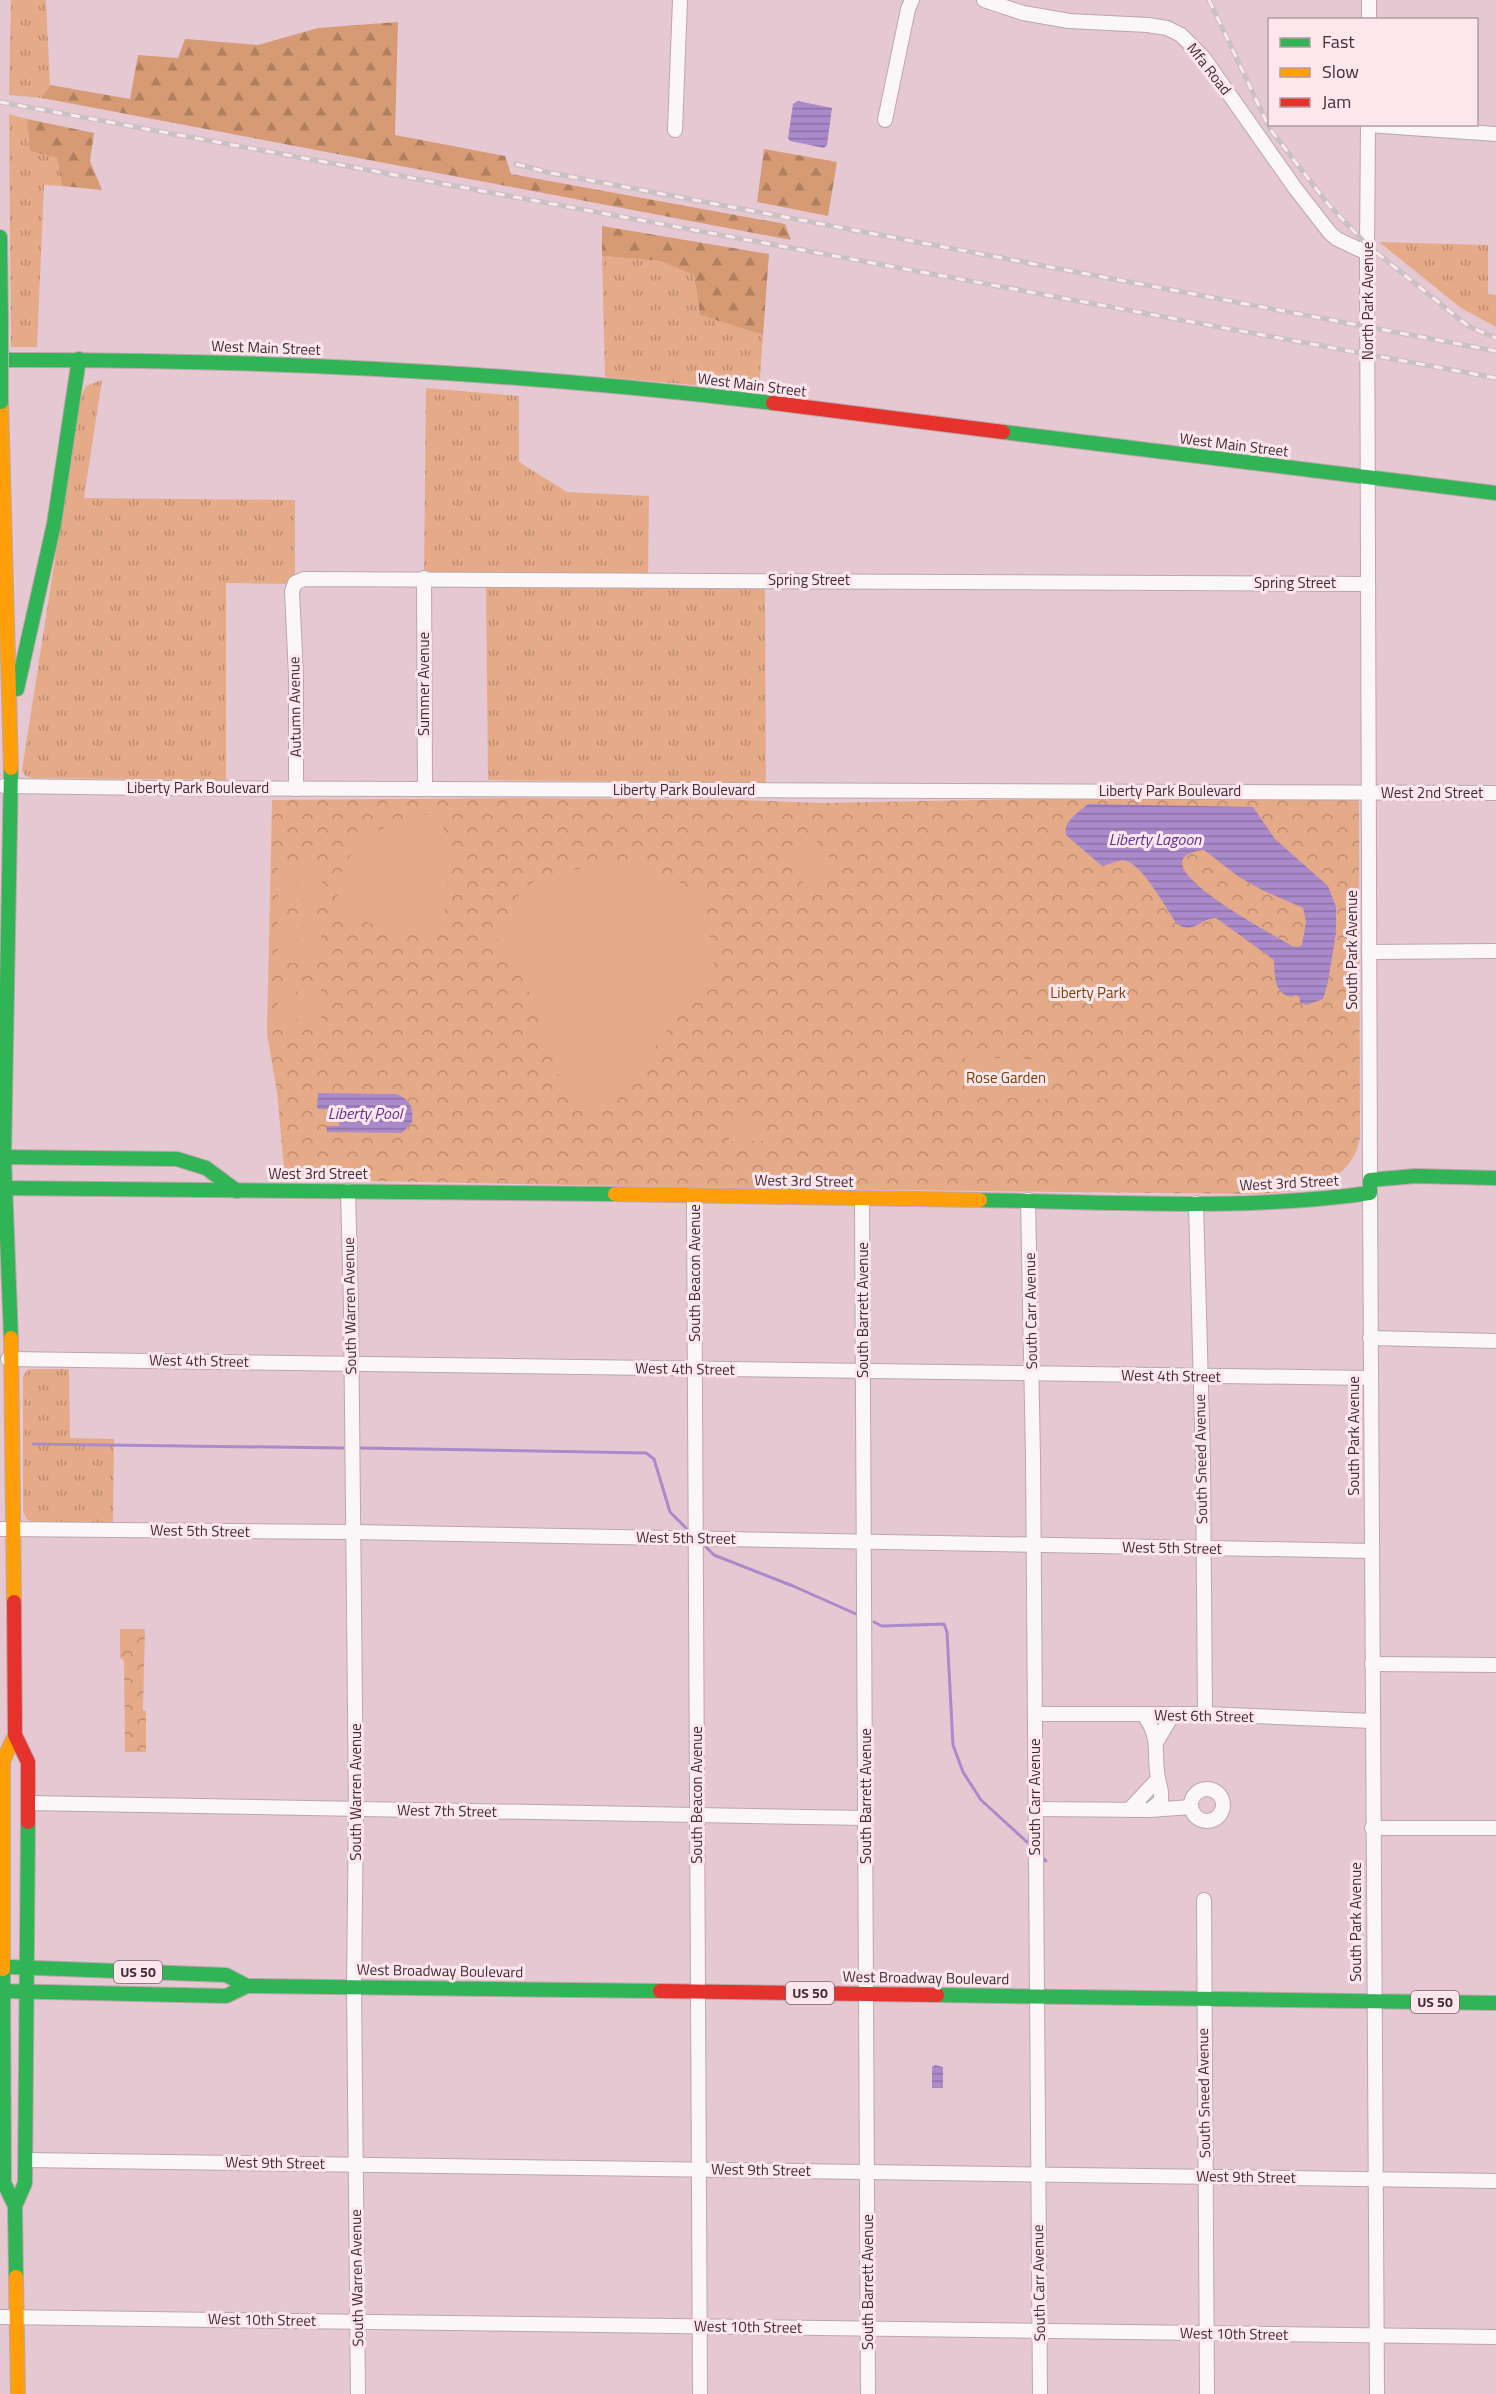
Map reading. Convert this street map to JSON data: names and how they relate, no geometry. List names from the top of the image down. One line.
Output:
{"streets":{"main road":["West Main Street","West 3rd Street","West Broadway Boulevard","US 50"],"street":["Mfa Road","North Park Avenue","Spring Street","Summer Avenue","Autumn Avenue","Liberty Park Boulevard","West 2nd Street","South Park Avenue","South Beacon Avenue","South Warren Avenue","South Barrett Avenue","South Carr Avenue","West 4th Street","South Sneed Avenue","West 5th Street","West 6th Street","West 7th Street","West 9th Street","West 10th Street"]},"crossings":[["Mfa Road","North Park Avenue"],["North Park Avenue","West Main Street"],["North Park Avenue","South Park Avenue"],["West Main Street","South Park Avenue"],["Spring Street","Summer Avenue"],["Spring Street","Autumn Avenue"],["Spring Street","South Park Avenue"],["Summer Avenue","Liberty Park Boulevard"],["Autumn Avenue","Liberty Park Boulevard"],["Liberty Park Boulevard","West 2nd Street"],["Liberty Park Boulevard","South Park Avenue"],["West 2nd Street","South Park Avenue"],["South Park Avenue","West 3rd Street"],["South Park Avenue","West 4th Street"],["South Park Avenue","West 5th Street"],["South Park Avenue","West 6th Street"],["South Park Avenue","West Broadway Boulevard"],["South Park Avenue","West 9th Street"],["South Park Avenue","West 10th Street"],["West 3rd Street","South Beacon Avenue"],["West 3rd Street","South Warren Avenue"],["West 3rd Street","South Barrett Avenue"],["West 3rd Street","South Carr Avenue"],["West 3rd Street","South Sneed Avenue"],["South Beacon Avenue","West 4th Street"],["South Beacon Avenue","West 5th Street"],["South Beacon Avenue","West 7th Street"],["South Beacon Avenue","West Broadway Boulevard"],["South Beacon Avenue","West 9th Street"],["South Beacon Avenue","West 10th Street"],["South Warren Avenue","West 4th Street"],["South Warren Avenue","West 5th Street"],["South Warren Avenue","West 7th Street"],["South Warren Avenue","West Broadway Boulevard"],["South Warren Avenue","West 9th Street"],["South Warren Avenue","West 10th Street"],["South Barrett Avenue","West 4th Street"],["South Barrett Avenue","West 5th Street"],["South Barrett Avenue","West 7th Street"],["South Barrett Avenue","West Broadway Boulevard"],["South Barrett Avenue","West 9th Street"],["South Barrett Avenue","West 10th Street"],["South Carr Avenue","West 4th Street"],["South Carr Avenue","West 5th Street"],["South Carr Avenue","West 6th Street"],["South Carr Avenue","West Broadway Boulevard"],["South Carr Avenue","West 9th Street"],["South Carr Avenue","West 10th Street"],["West 4th Street","South Sneed Avenue"],["South Sneed Avenue","West 5th Street"],["South Sneed Avenue","West 6th Street"],["South Sneed Avenue","West Broadway Boulevard"],["South Sneed Avenue","West 9th Street"],["South Sneed Avenue","West 10th Street"]],"water":["Liberty Lagoon","Liberty Pool"],"parks":["Liberty Park","Rose Garden"],"legend":["Fast","Slow","Jam"]}
